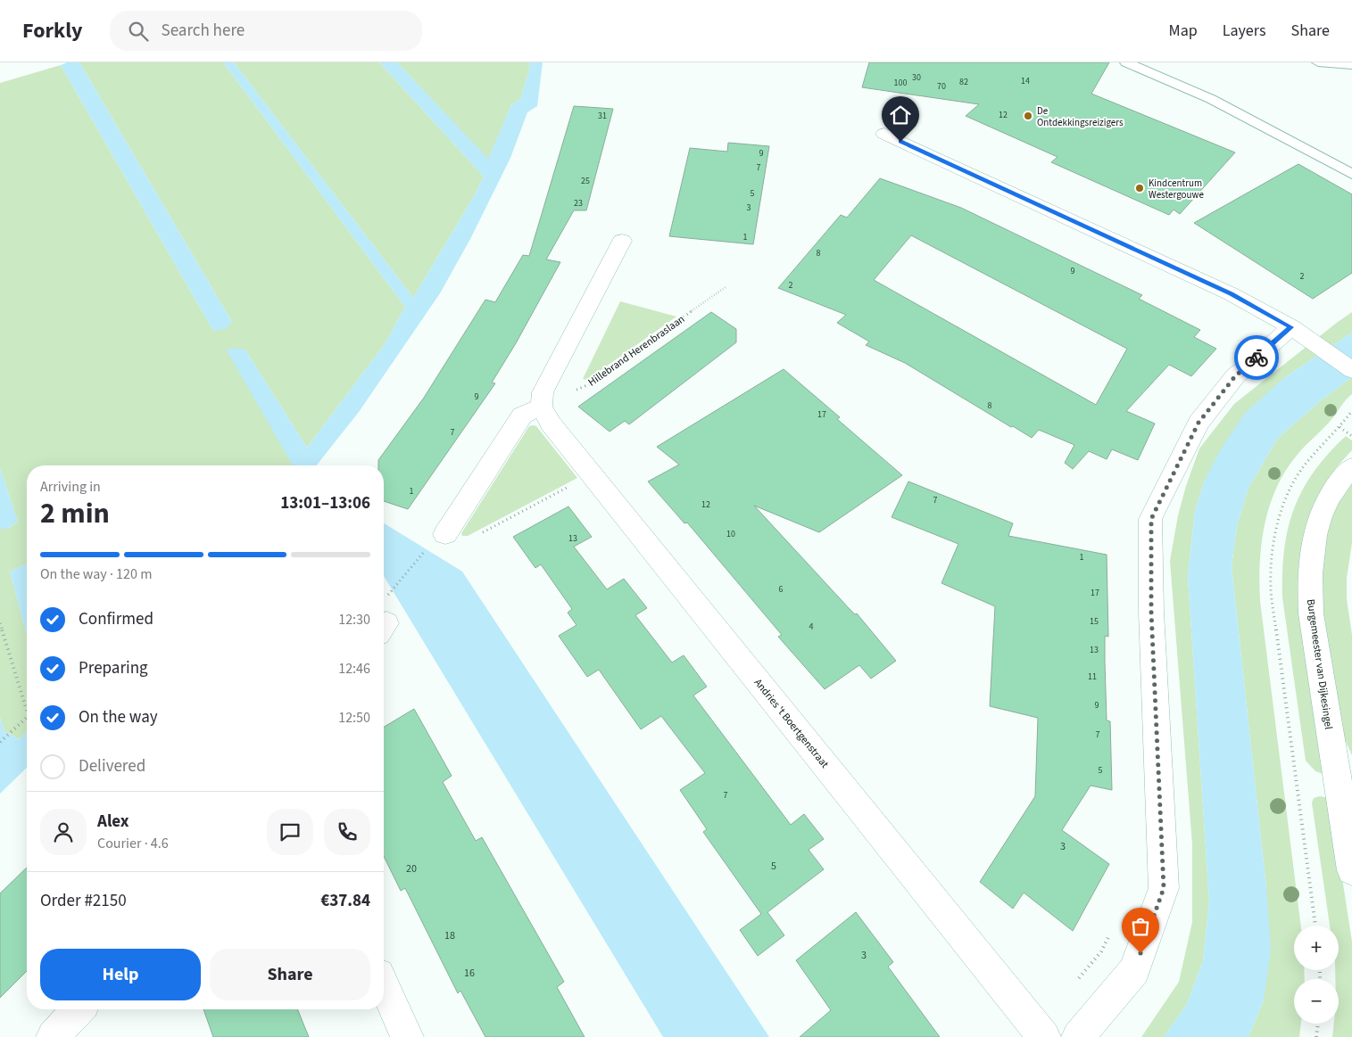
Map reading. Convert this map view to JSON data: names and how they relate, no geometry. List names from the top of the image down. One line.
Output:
{"streets":{"street":["Burgemeester van Dijkesingel","Andries 't Boertgenstraat"],"path":["Hillebrand Herenbraslaan"]},"crossings":[["Hillebrand Herenbraslaan","Andries 't Boertgenstraat"]],"places":["De Ontdekkingsreizigers","Kindcentrum Westergouwe"],"house_numbers":["30","14","82","100","70","12","31","9","7","25","5","23","3","1","8","9","2","2","9","8","17","7","1","7","12","10","13","1","6","17","15","4","13","11","9","7","5","7","3","5","20","18","3","16"],"page":{"header":"Forkly","search":"Search here","nav":["Map","Layers","Share"],"heading":["2 min","Arriving in","13:01–13:06"],"panel":["Alex","Courier · 4.6","Order #2150","€37.84"],"bar":"On the way · 120 m","list":[["Confirmed","12:30"],["Preparing","12:46"],["On the way","12:50"],"Delivered"],"map_buttons":["+","−"],"buttons":["Help","Share"]}}
